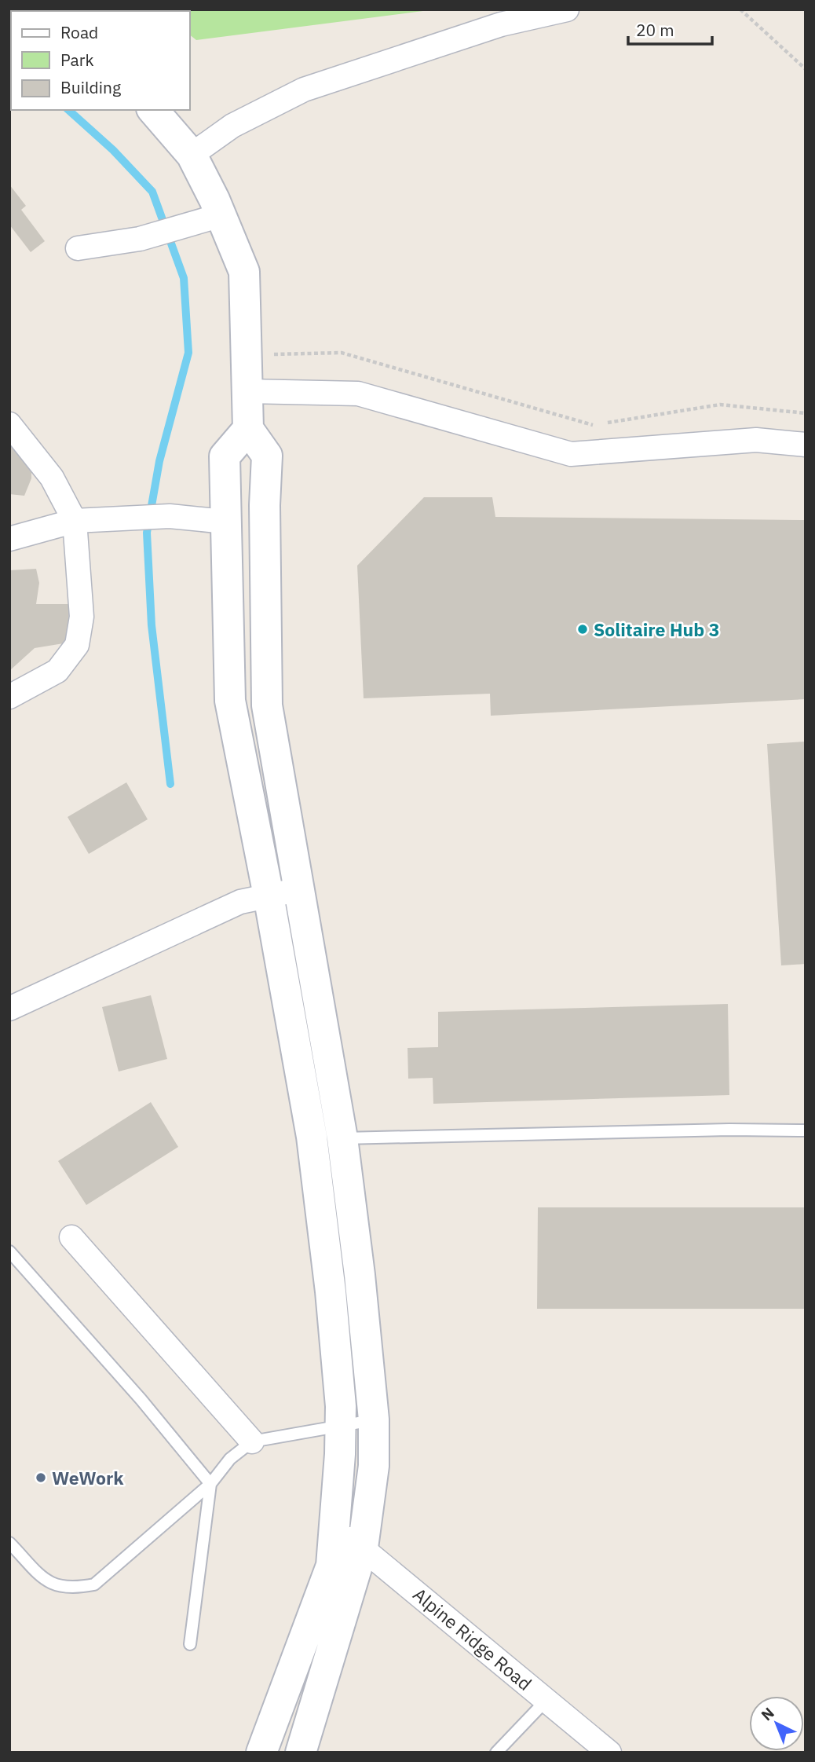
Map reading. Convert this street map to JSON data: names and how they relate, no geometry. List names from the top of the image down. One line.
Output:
{"streets":{"street":["Alpine Ridge Road"]},"places":["Solitaire Hub 3","WeWork"],"legend":["Road","Park","Building"],"scale_bar":"20 m","north":"top left"}
